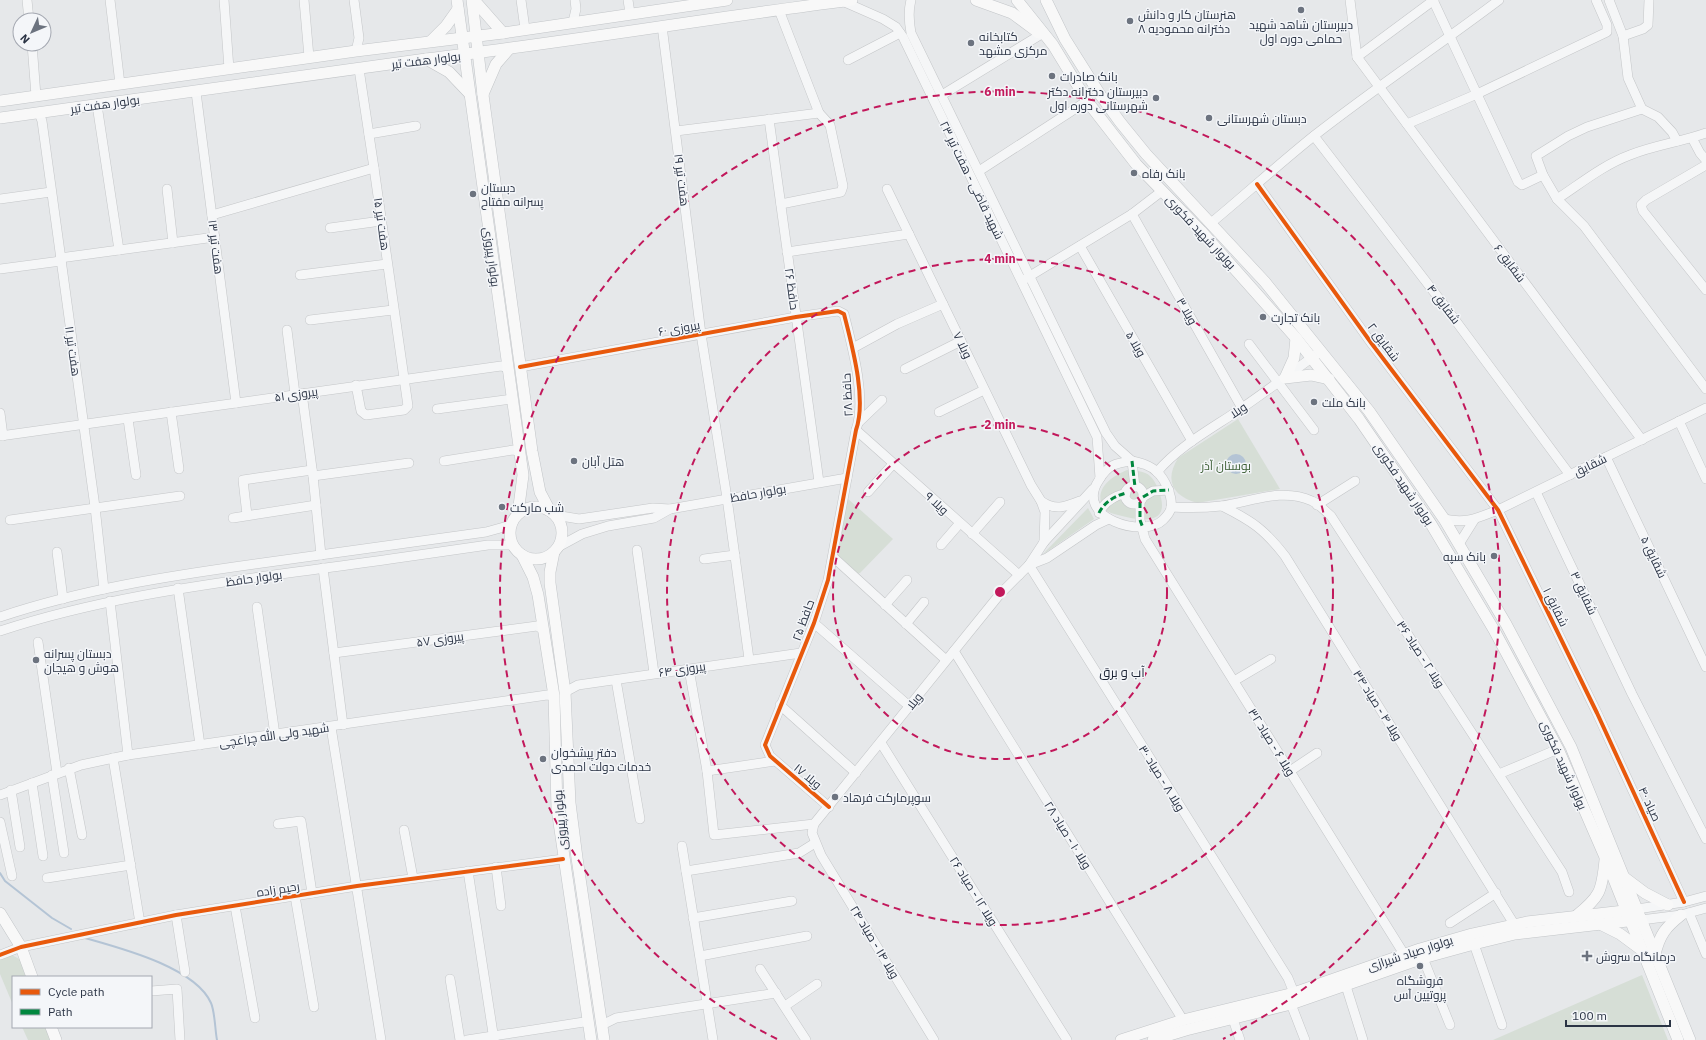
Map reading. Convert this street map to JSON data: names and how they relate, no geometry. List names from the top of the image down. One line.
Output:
{"streets":{"main road":["بولوار هفت تیر","بولوار شهید فکوری","بولوار پیروزی","بولوار صیاد شیرازی"],"street":["هفت تیر ۱۹","شهید قاضی - هفت تیر ۲۳","هفت تیر ۱۵","هفت تیر ۱۳","شقایق ۶","حافظ ۲۶","شقایق ۴","ویلا ۳","پیروزی ۶۰","شقایق ۲","ویلا ۵","ویلا ۷","هفت تیر ۱۱","پیروزی ۵۱","حافظ ۲۸","ویلا","شقایق","بولوار حافظ","ویلا ۹","شقایق ۵","شقایق ۳","شقایق ۱","حافظ ۲۵","پیروزی ۵۷","ویلا ۲ - صیاد ۳۶","پیروزی ۶۴","ویلا ۴ - صیاد ۳۴","شهید ولی الله چراغچی","ویلا ۶ - صیاد ۳۲","ویلا ۱۷","ویلا ۸ - صیاد ۳۰","صیاد ۴۰","ویلا ۱۰ - صیاد ۲۸","رحیم زاده","ویلا ۱۲ - صیاد ۲۶","ویلا ۱۴ - صیاد ۲۴"]},"crossings":[["بولوار هفت تیر","هفت تیر ۱۹"],["بولوار هفت تیر","هفت تیر ۱۵"],["بولوار هفت تیر","هفت تیر ۱۳"],["بولوار هفت تیر","بولوار پیروزی"],["بولوار هفت تیر","هفت تیر ۱۱"],["هفت تیر ۱۹","پیروزی ۶۰"],["هفت تیر ۱۹","بولوار حافظ"],["هفت تیر ۱۹","پیروزی ۶۴"],["شهید قاضی - هفت تیر ۲۳","ویلا"],["هفت تیر ۱۵","پیروزی ۵۱"],["بولوار شهید فکوری","ویلا"],["بولوار شهید فکوری","شقایق"],["بولوار شهید فکوری","بولوار صیاد شیرازی"],["هفت تیر ۱۳","پیروزی ۵۱"],["بولوار پیروزی","پیروزی ۶۰"],["بولوار پیروزی","پیروزی ۵۱"],["بولوار پیروزی","بولوار حافظ"],["بولوار پیروزی","پیروزی ۵۷"],["بولوار پیروزی","پیروزی ۶۴"],["بولوار پیروزی","شهید ولی الله چراغچی"],["بولوار پیروزی","رحیم زاده"],["شقایق ۶","شقایق"],["حافظ ۲۶","پیروزی ۶۰"],["حافظ ۲۶","بولوار حافظ"],["شقایق ۴","شقایق"],["ویلا ۳","ویلا"],["پیروزی ۶۰","حافظ ۲۸"],["شقایق ۲","شقایق"],["شقایق ۲","شقایق ۱"],["ویلا ۵","ویلا"],["هفت تیر ۱۱","پیروزی ۵۱"],["هفت تیر ۱۱","بولوار حافظ"],["حافظ ۲۸","بولوار حافظ"],["حافظ ۲۸","ویلا ۹"],["حافظ ۲۸","حافظ ۲۵"],["ویلا","ویلا ۹"],["ویلا","ویلا ۱۷"],["ویلا","ویلا ۸ - صیاد ۳۰"],["ویلا","ویلا ۱۰ - صیاد ۲۸"],["ویلا","ویلا ۱۲ - صیاد ۲۶"],["شقایق","شقایق ۵"],["شقایق","شقایق ۳"],["شقایق","شقایق ۱"],["بولوار حافظ","حافظ ۲۵"],["شقایق ۱","صیاد ۴۰"],["حافظ ۲۵","پیروزی ۶۴"],["حافظ ۲۵","ویلا ۱۷"],["ویلا ۲ - صیاد ۳۶","ویلا ۴ - صیاد ۳۴"],["ویلا ۴ - صیاد ۳۴","بولوار صیاد شیرازی"],["ویلا ۶ - صیاد ۳۲","بولوار صیاد شیرازی"],["ویلا ۸ - صیاد ۳۰","بولوار صیاد شیرازی"],["صیاد ۴۰","بولوار صیاد شیرازی"],["ویلا ۱۰ - صیاد ۲۸","بولوار صیاد شیرازی"]],"districts":["آب و برق"],"parks":["بوستان آذر"],"places":{"other":["دبیرستان شاهد شهید حمامی دوره اول","هنرستان کار و دانش دخترانه محمودیه ۸","کتابخانه مرکزی مشهد","بانک صادرات","دبیرستان دخترانه دکتر شهرستانی دوره اول","دبستان شهرستانی","بانک رفاه","دبستان پسرانه مفتاح","بانک تجارت","بانک ملت","هتل آبان","شب مارکت","بانک سپه","دبستان پسرانه هوش و هیجان","دفتر پیشخوان خدمات دولت احمدی","سوپرمارکت فرهاد","فروشگاه پروتیین آس"],"health":["درمانگاه سروش"]},"legend":["Cycle path","Path"],"scale_bar":"100 m","north":"bottom left","rings":["6 min","4 min","2 min"]}
